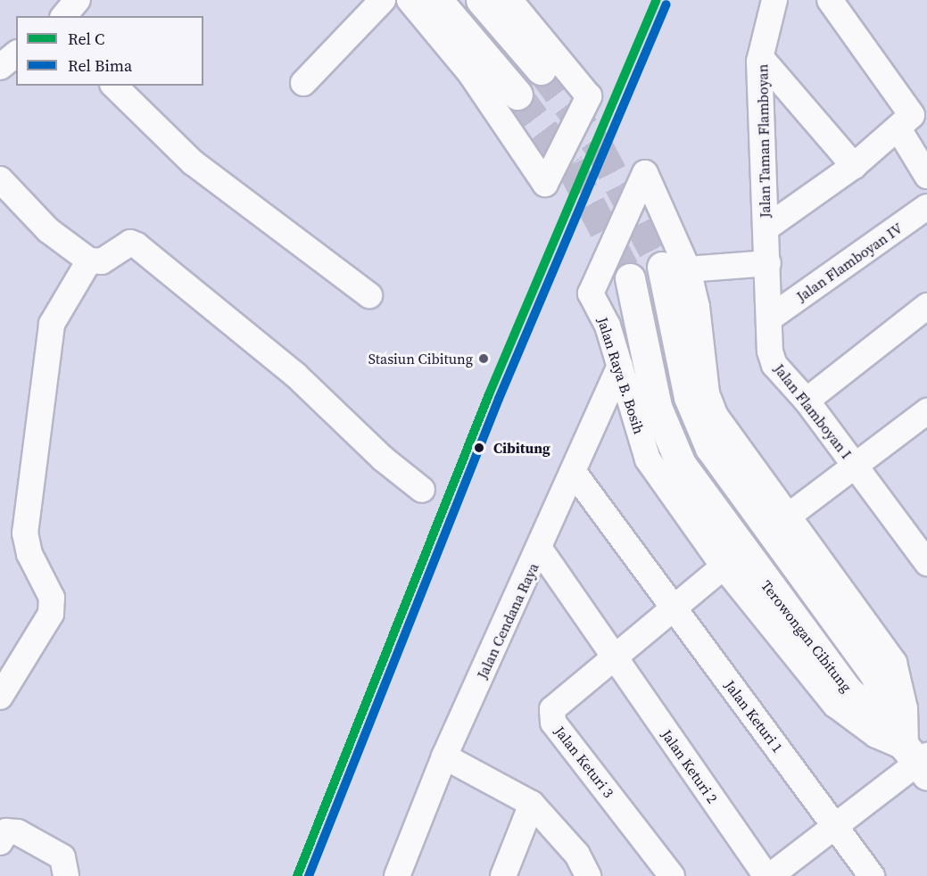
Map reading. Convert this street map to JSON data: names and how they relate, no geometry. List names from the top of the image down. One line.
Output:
{"streets":{"main road":["Terowongan Cibitung"],"street":["Jalan Taman Flamboyan","Jalan Flamboyan IV","Jalan Raya B. Bosih","Jalan Flamboyan I","Jalan Cendana Raya","Jalan Keturi 1","Jalan Keturi 3","Jalan Keturi 2"]},"crossings":[["Jalan Taman Flamboyan","Jalan Flamboyan I"],["Jalan Flamboyan IV","Jalan Flamboyan I"],["Jalan Raya B. Bosih","Jalan Cendana Raya"],["Jalan Raya B. Bosih","Terowongan Cibitung"],["Jalan Raya B. Bosih","Jalan Keturi 3"],["Jalan Cendana Raya","Jalan Keturi 1"],["Jalan Cendana Raya","Jalan Keturi 2"],["Jalan Keturi 1","Jalan Keturi 3"],["Jalan Keturi 3","Jalan Keturi 2"]],"places":["Stasiun Cibitung","Cibitung"],"lines":["rail line C","rail line Bima"],"legend":["Rel C","Rel Bima"]}
